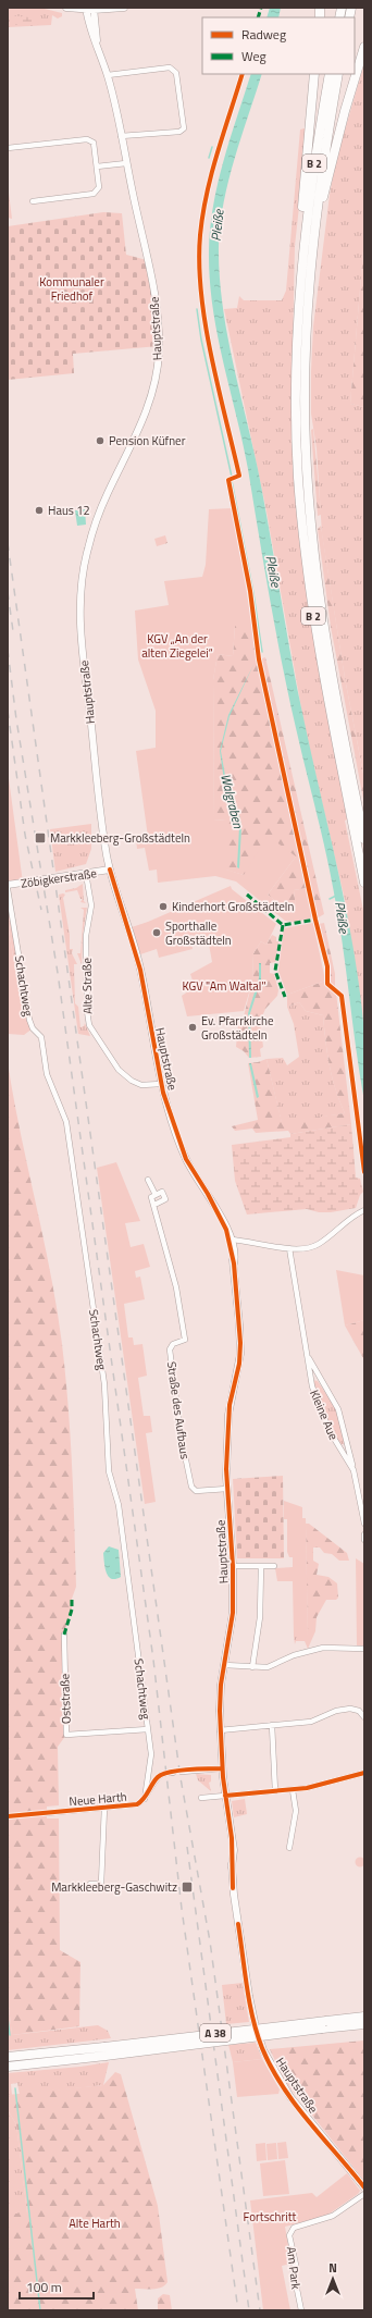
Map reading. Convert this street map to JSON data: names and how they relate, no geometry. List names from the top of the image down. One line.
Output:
{"streets":{"highway":["B 2","A 38"],"main road":["Hauptstraße","Zöbigkerstraße"],"street":["Schachtweg","Alte Straße","Straße des Aufbaus","Kleine Aue","Oststraße","Neue Harth","Am Park"]},"crossings":[["Hauptstraße","Zöbigkerstraße"],["Hauptstraße","Alte Straße"],["Hauptstraße","Straße des Aufbaus"],["Zöbigkerstraße","Alte Straße"],["Schachtweg","Oststraße"],["Schachtweg","Neue Harth"]],"water":["Pleiße","Walgraben"],"parks":["Kommunaler Friedhof","KGV „An der alten Ziegelei“","KGV \"Am Waltal\"","Fortschritt","Alte Harth"],"places":{"other":["Pension Küfner","Haus 12","Kinderhort Großstädteln","Sporthalle Großstädteln","Ev. Pfarrkirche Großstädteln"],"transit":["Markkleeberg-Großstädteln","Markkleeberg-Gaschwitz"]},"legend":["Radweg","Weg"],"scale_bar":"100 m","north":"top"}
